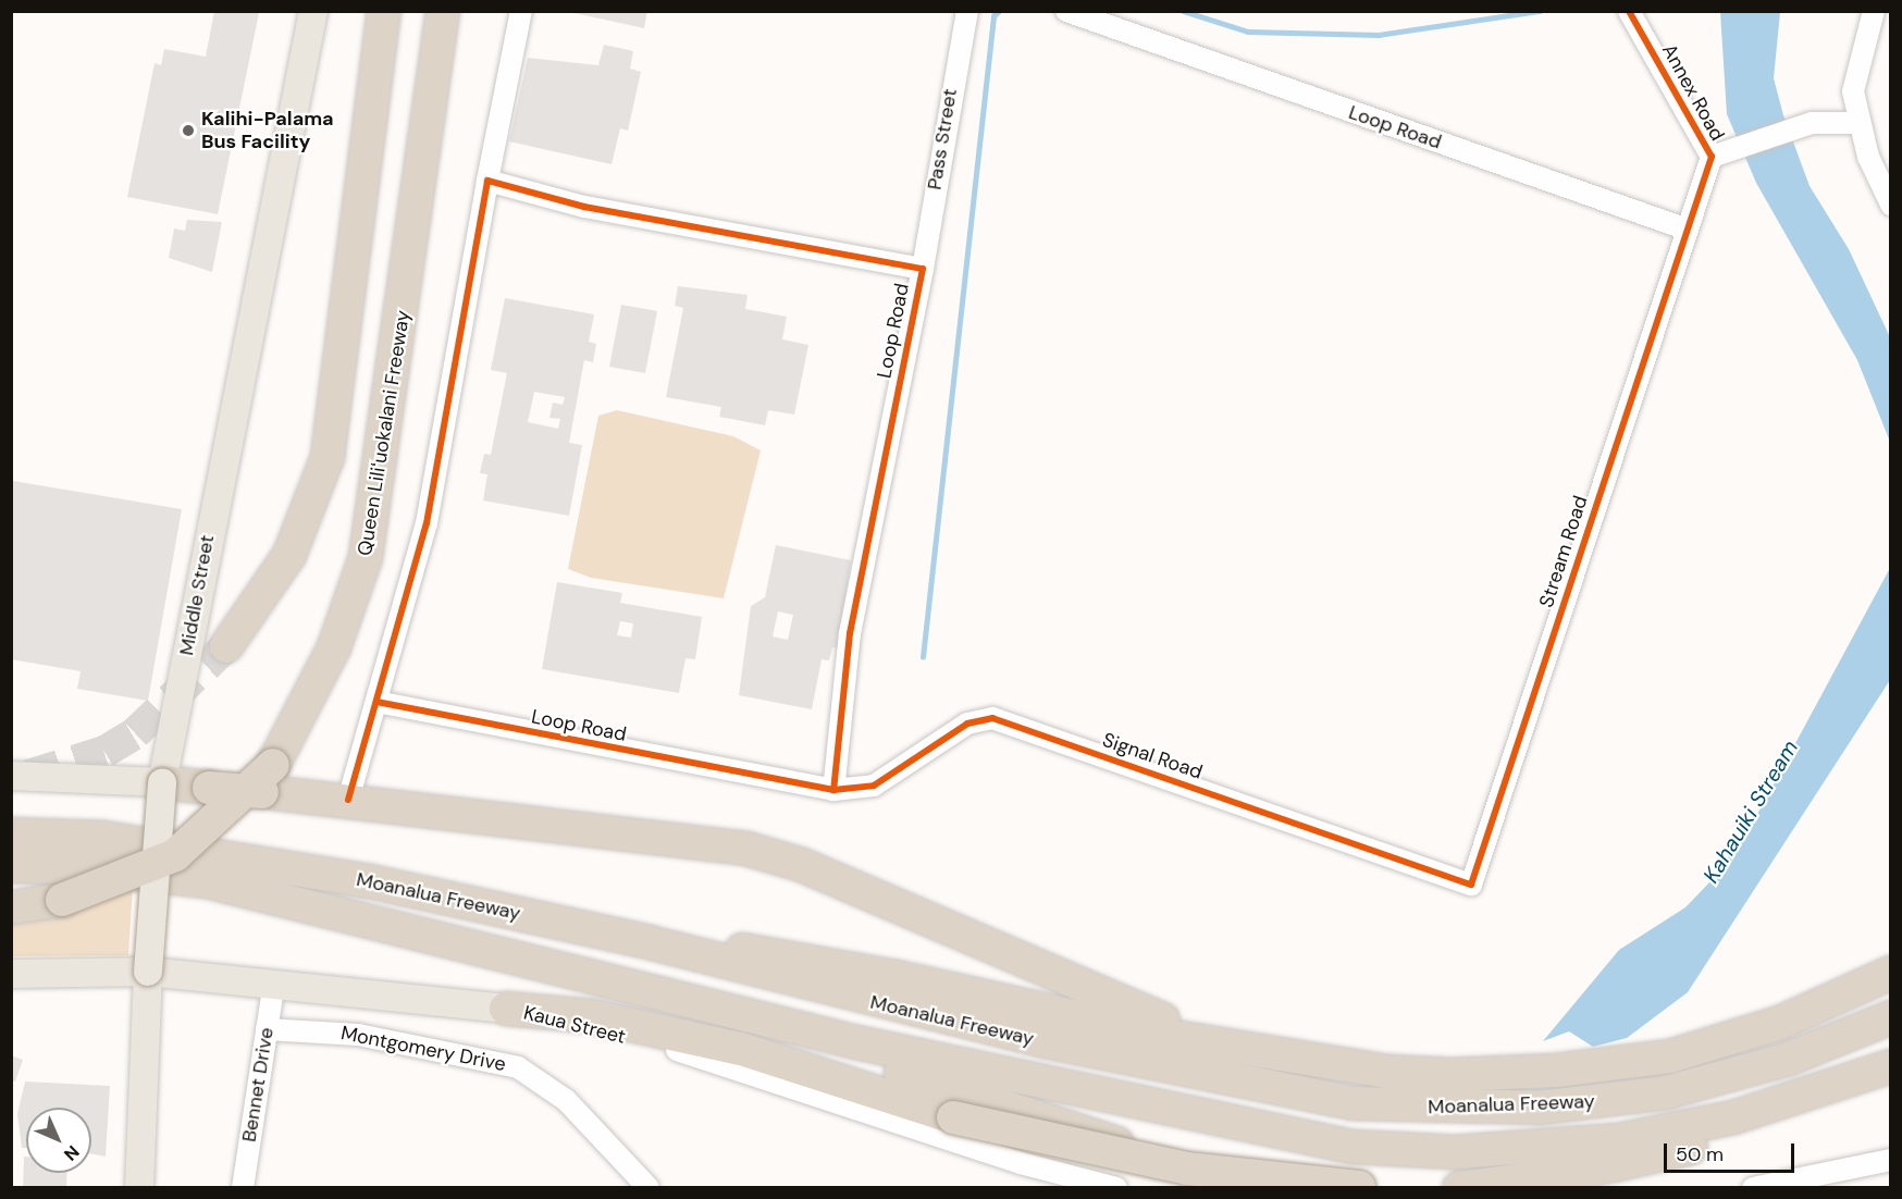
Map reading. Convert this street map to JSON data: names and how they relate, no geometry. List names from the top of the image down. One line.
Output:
{"streets":{"highway":["Queen Liliʻuokalani Freeway","Moanalua Freeway"],"main road":["Middle Street","Kaua Street"],"street":["Annex Road","Loop Road","Pass Street","Stream Road","Signal Road","Montgomery Drive","Bennet Drive"]},"crossings":[["Annex Road","Loop Road"],["Annex Road","Stream Road"],["Loop Road","Pass Street"],["Loop Road","Stream Road"],["Loop Road","Signal Road"],["Stream Road","Signal Road"],["Middle Street","Kaua Street"],["Kaua Street","Bennet Drive"],["Montgomery Drive","Bennet Drive"]],"water":["Kahauiki Stream"],"places":["Kalihi-Palama Bus Facility"],"scale_bar":"50 m","north":"bottom right"}
